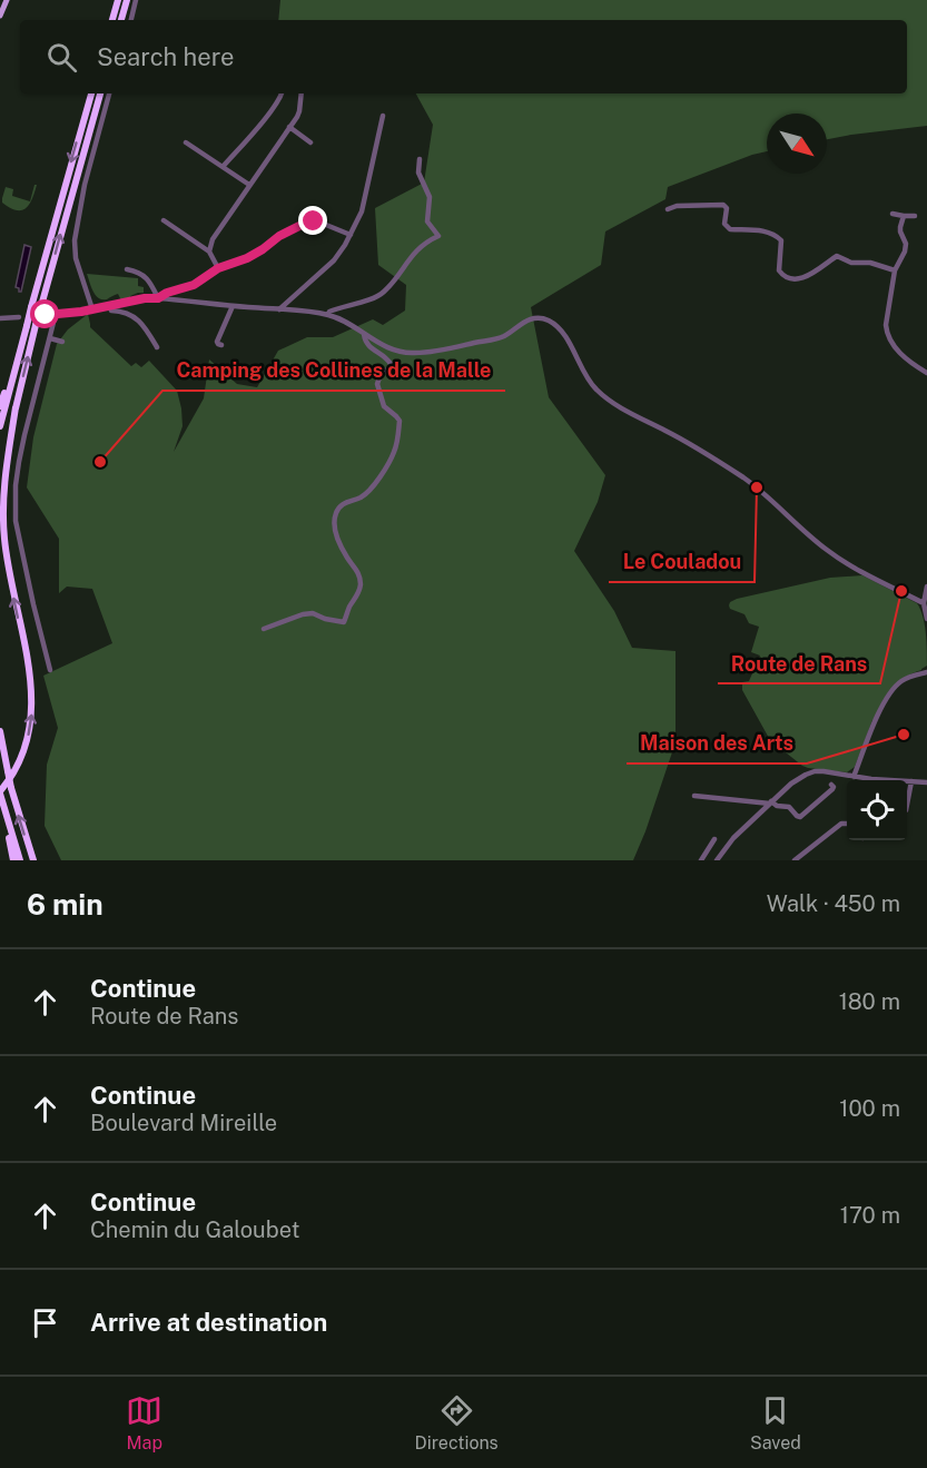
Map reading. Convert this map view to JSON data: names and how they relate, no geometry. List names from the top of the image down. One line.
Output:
{"places":["Camping des Collines de la Malle","Le Couladou","Route de Rans","Maison des Arts"],"north":"bottom right","page":{"search":"Search here","heading":["6 min","Walk · 450 m"],"list":[["Continue","Route de Rans","180 m"],["Continue","Boulevard Mireille","100 m"],["Continue","Chemin du Galoubet","170 m"],"Arrive at destination"],"nav":["Map","Directions","Saved"]}}
